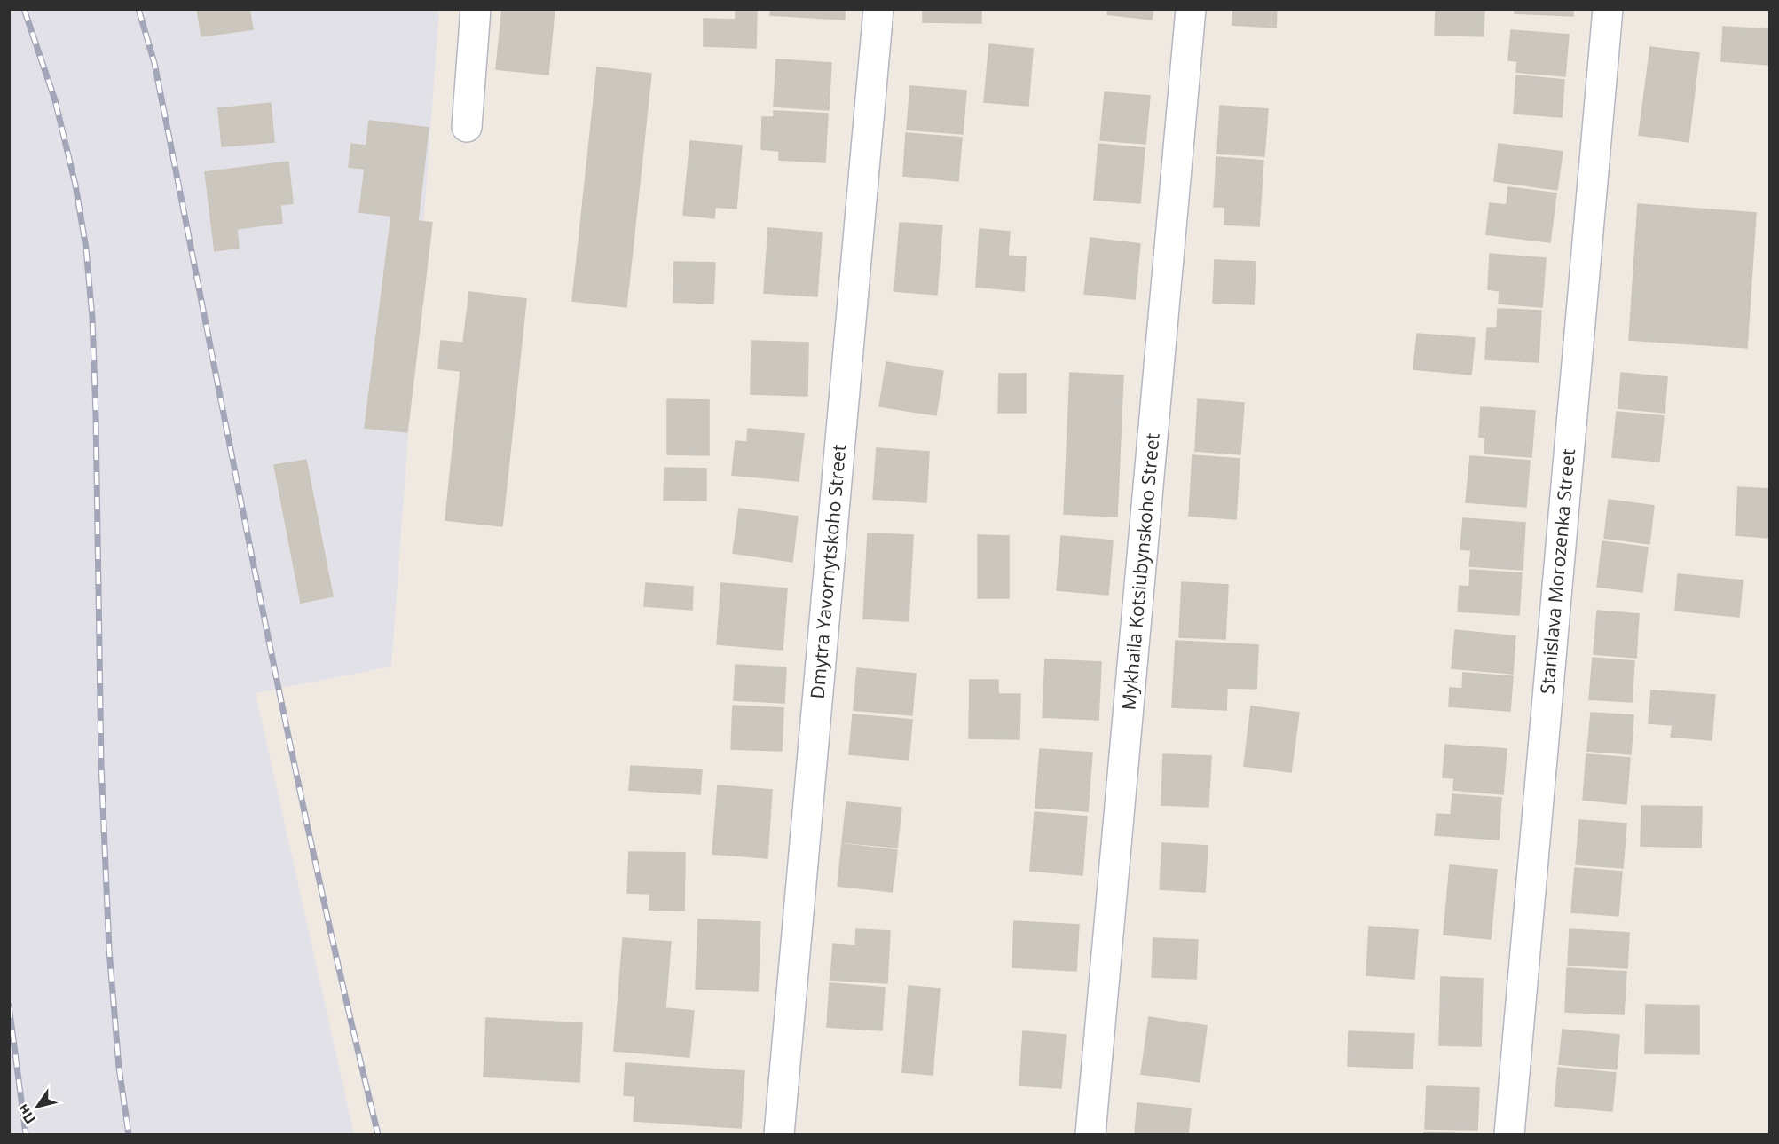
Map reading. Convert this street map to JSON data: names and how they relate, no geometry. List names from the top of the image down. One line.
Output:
{"streets":{"street":["Dmytra Yavornytskoho Street","Mykhaila Kotsiubynskoho Street","Stanislava Morozenka Street"]},"north":"bottom left"}
